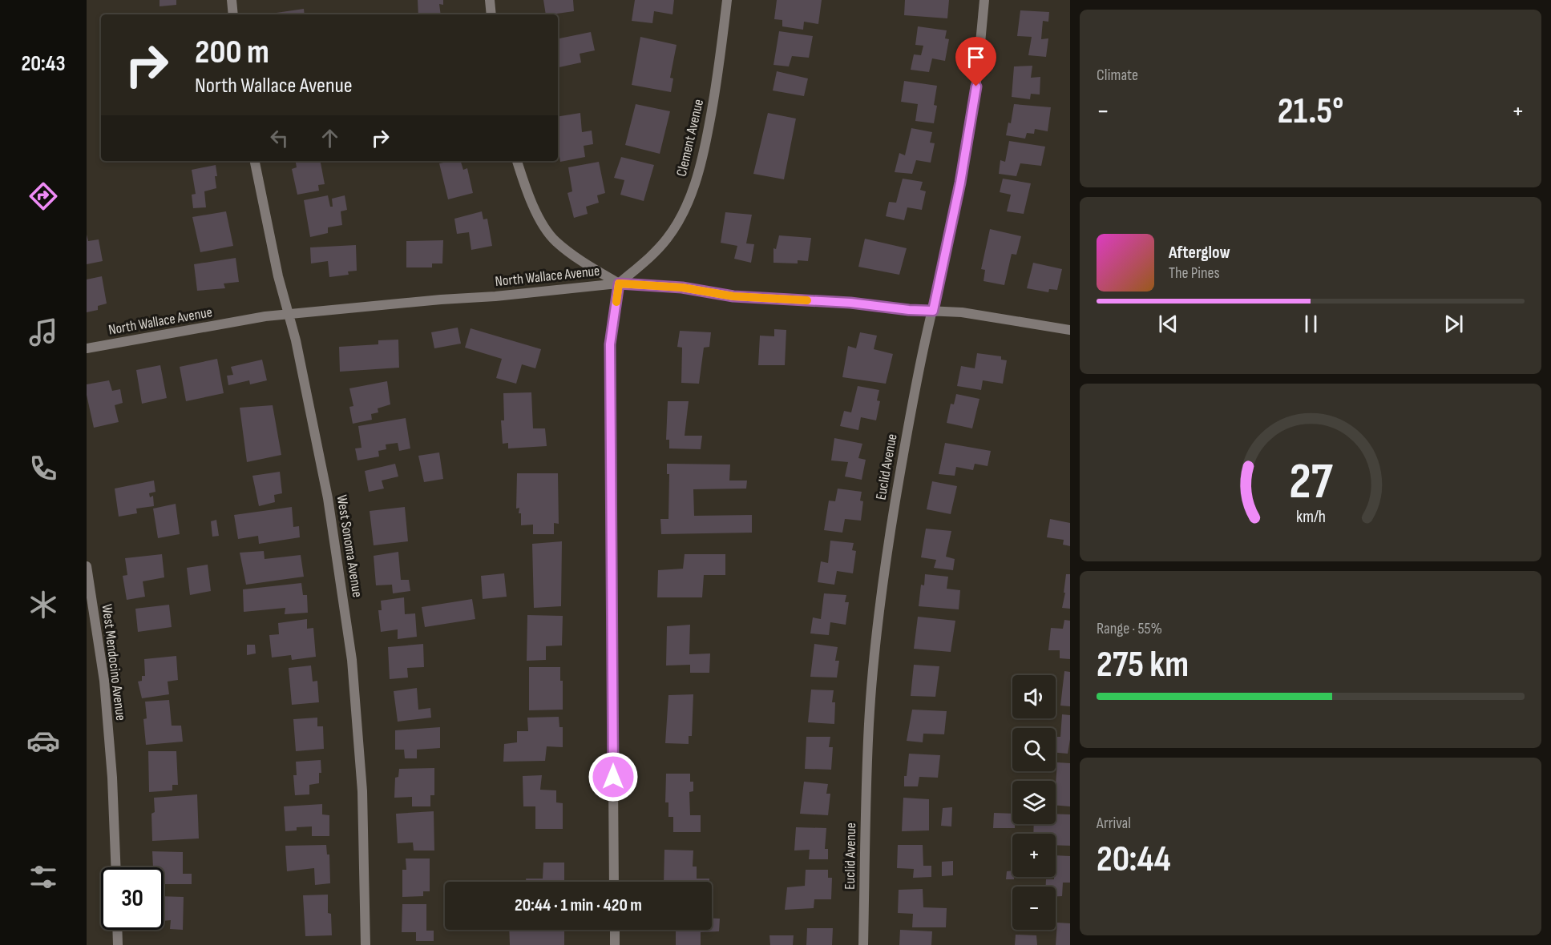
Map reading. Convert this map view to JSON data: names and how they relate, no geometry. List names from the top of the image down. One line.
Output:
{"streets":{"street":["Clement Avenue","North Wallace Avenue","Euclid Avenue","West Sonoma Avenue","West Mendocino Avenue"]},"crossings":[["Clement Avenue","North Wallace Avenue"],["North Wallace Avenue","Euclid Avenue"],["North Wallace Avenue","West Sonoma Avenue"]],"page":{"tabs":"20:43","tile":["Climate",["Range · 55%","275 km"],["Arrival","20:44"]],"turn":["200 m","North Wallace Avenue"],"heat":["−","21.5°","+"],"song":["Afterglow","The Pines"],"map_buttons":["+","−"],"limit":"30","trip":"20:44 · 1 min · 420 m","gauge":["27","km/h"]}}
